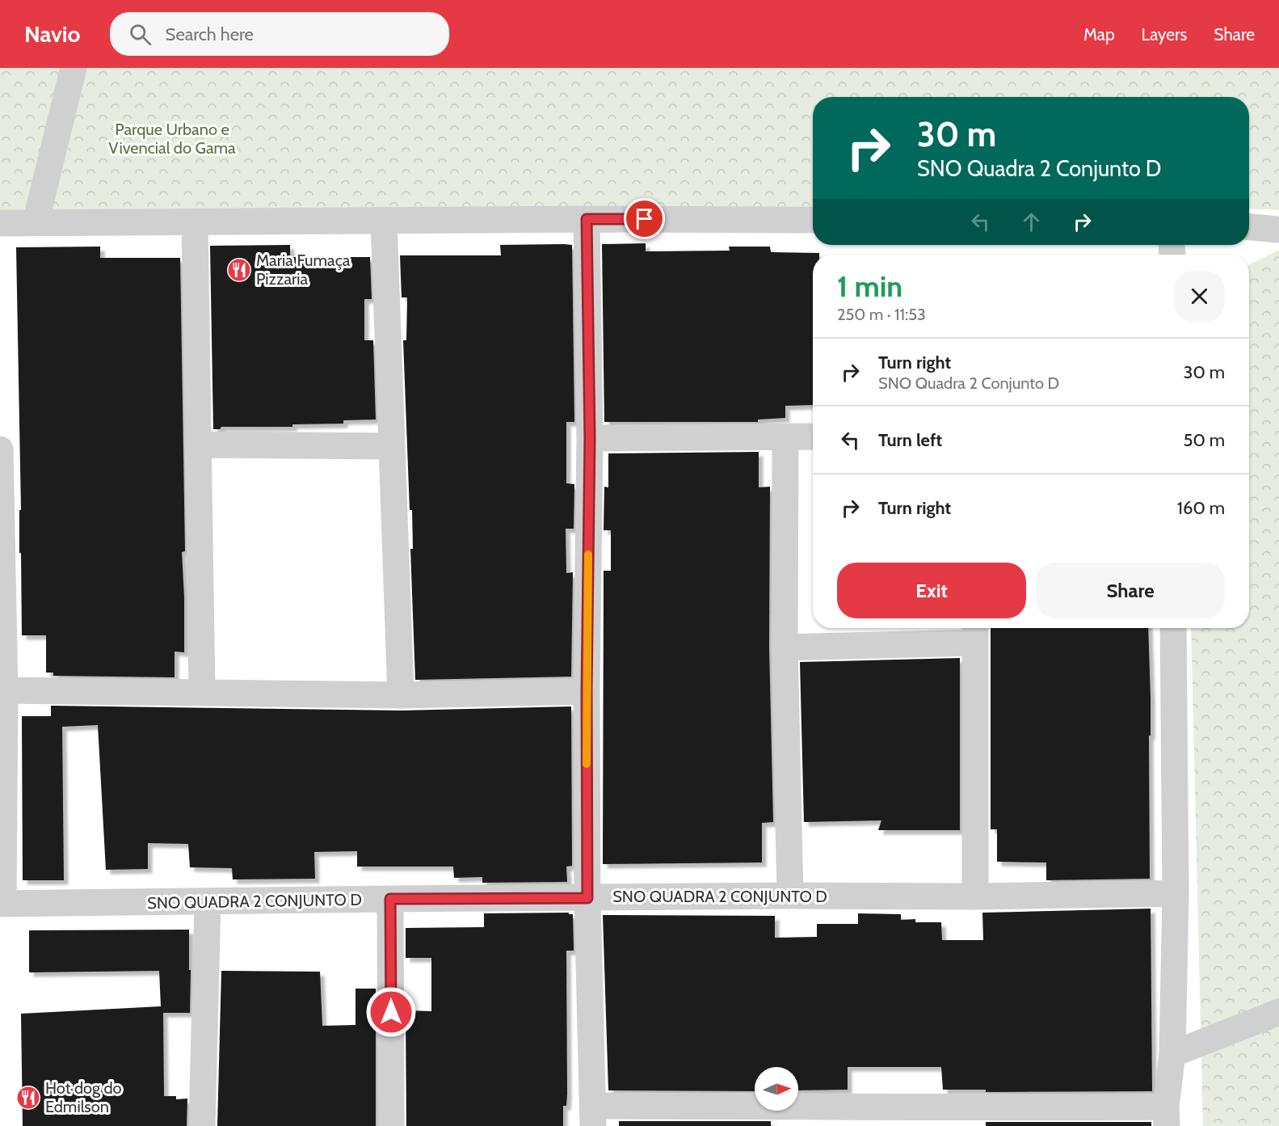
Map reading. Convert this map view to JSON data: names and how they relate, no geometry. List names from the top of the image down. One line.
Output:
{"streets":{"street":["SNO QUADRA 2 CONJUNTO D"]},"parks":["Parque Urbano e Vivencial do Gama"],"places":{"restaurant":["Maria Fumaça Pizzaria","Hot dog do Edmilson"]},"north":"right","page":{"header":"Navio","search":"Search here","nav":["Map","Layers","Share"],"turn":["30 m","SNO Quadra 2 Conjunto D"],"heading":["1 min","250 m · 11:53"],"list":[{"name":"Turn right","note":"SNO Quadra 2 Conjunto D","value":"30 m"},{"name":"Turn left","value":"50 m"},{"name":"Turn right","value":"160 m"}],"buttons":["Exit","Share"]}}
